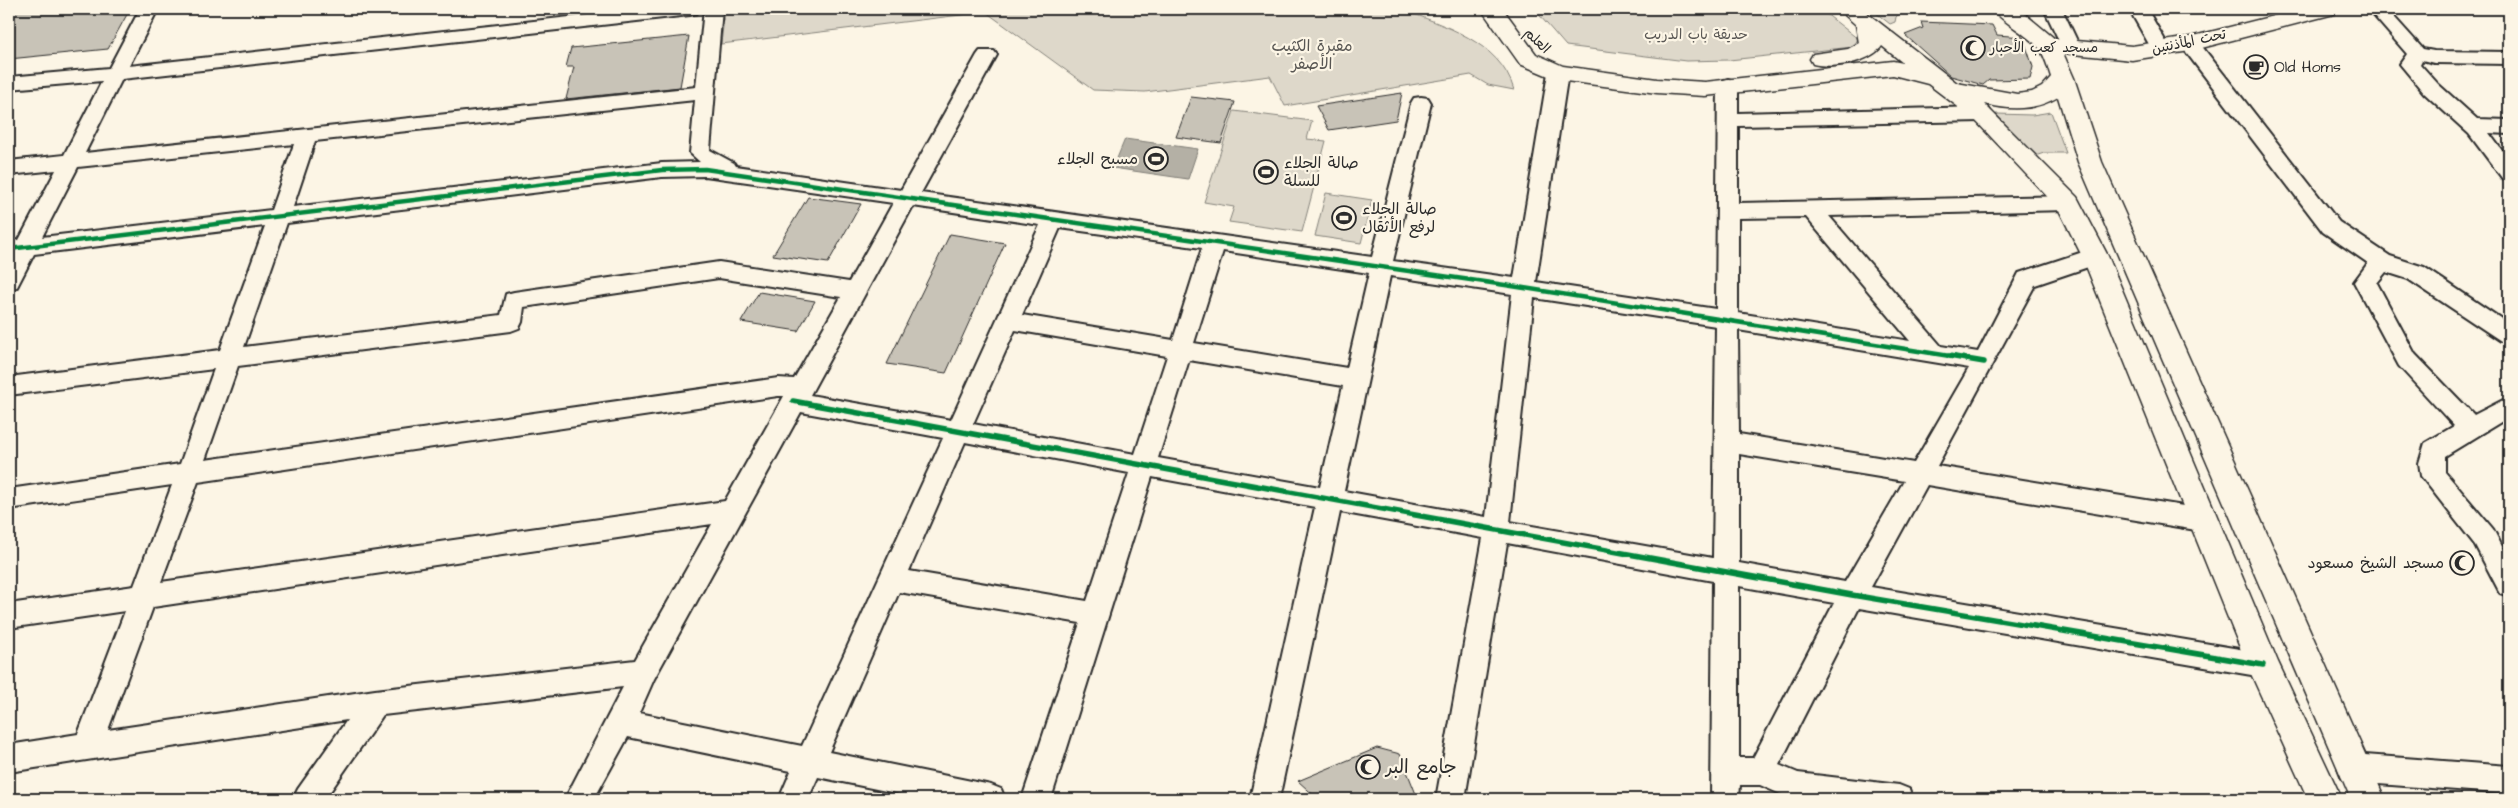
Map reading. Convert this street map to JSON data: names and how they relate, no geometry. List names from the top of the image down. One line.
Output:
{"streets":{"main road":["العلم","تحت المأذنتين"]},"parks":["حديقة باب الدريب","مقبرة الكثيب الأصفر"],"places":{"mosque":["مسجد كعب الأحبار","مسجد الشيخ مسعود","جامع البر"],"cafe":["Old Homs"],"sports":["مسبح الجلاء","صالة الجلاء للسلة","صالة الجلاء لرفع الأثقال"]}}
